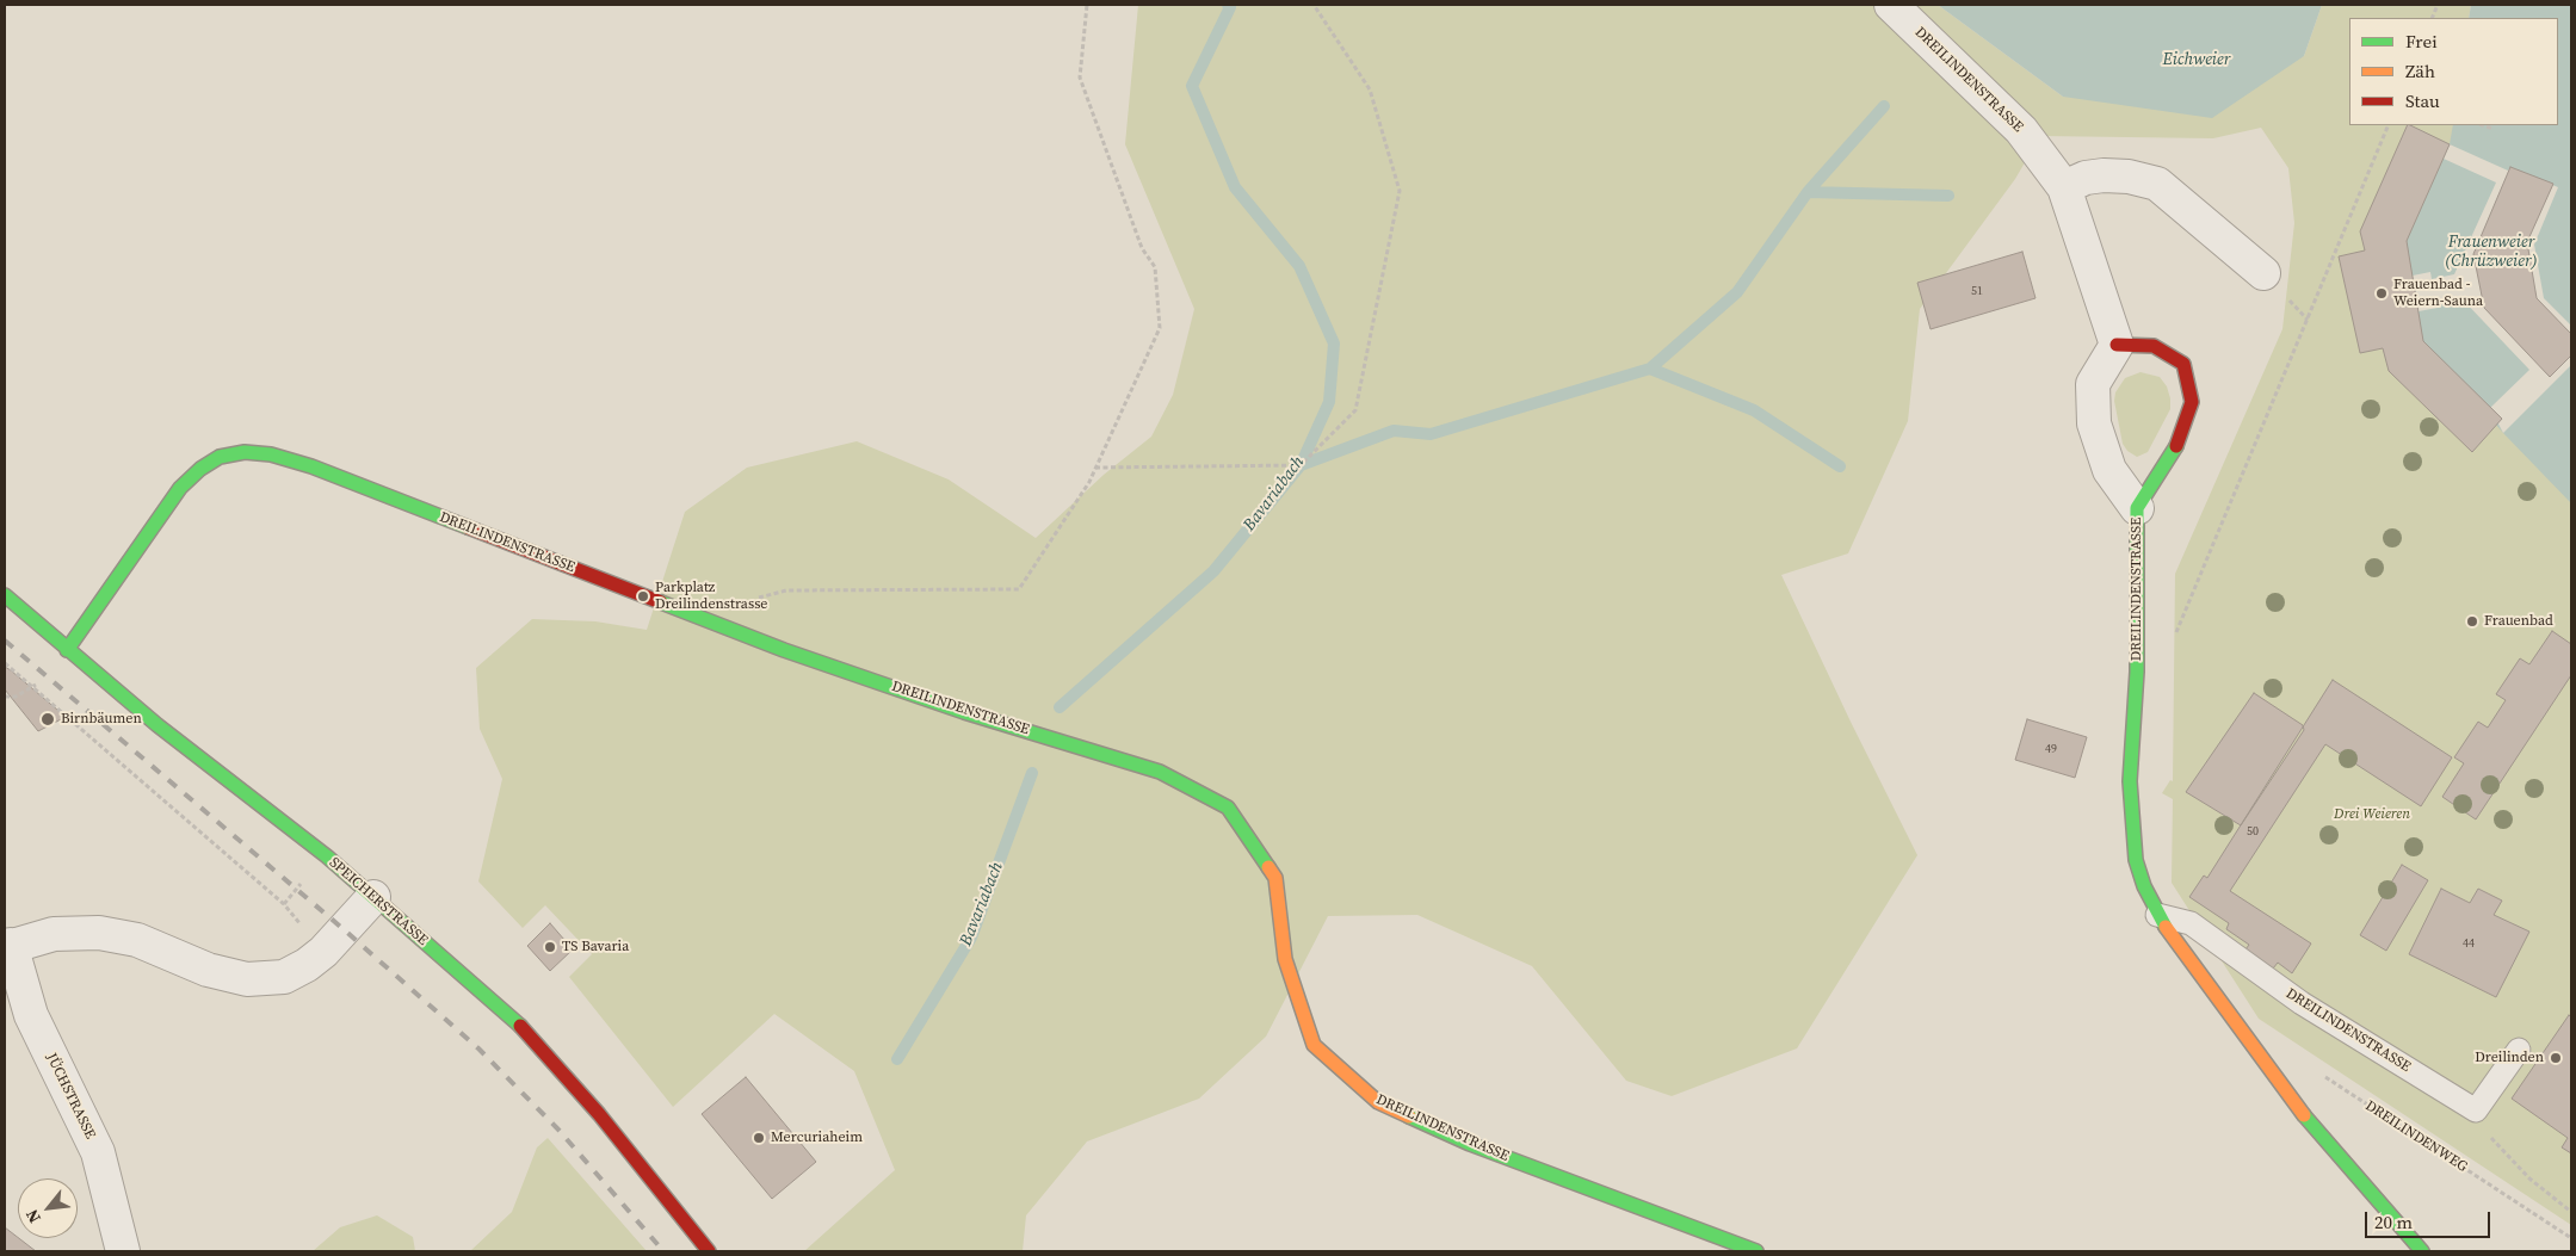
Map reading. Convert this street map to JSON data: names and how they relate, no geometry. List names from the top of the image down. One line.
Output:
{"streets":{"street":["DREILINDENSTRASSE","SPEICHERSTRASSE","JÜCHSTRASSE"],"path":["DREILINDENWEG"]},"crossings":[["DREILINDENSTRASSE","SPEICHERSTRASSE"]],"water":["Eichweier","Frauenweier (Chrüzweier)","Bavariabach"],"parks":["Drei Weieren"],"places":["Frauenbad - Weiern-Sauna","Parkplatz Dreilindenstrasse","Frauenbad","Birnbäumen","TS Bavaria","Dreilinden","Mercuriaheim"],"house_numbers":["51","49","50","44"],"legend":["Frei","Zäh","Stau"],"scale_bar":"20 m","north":"bottom left"}
